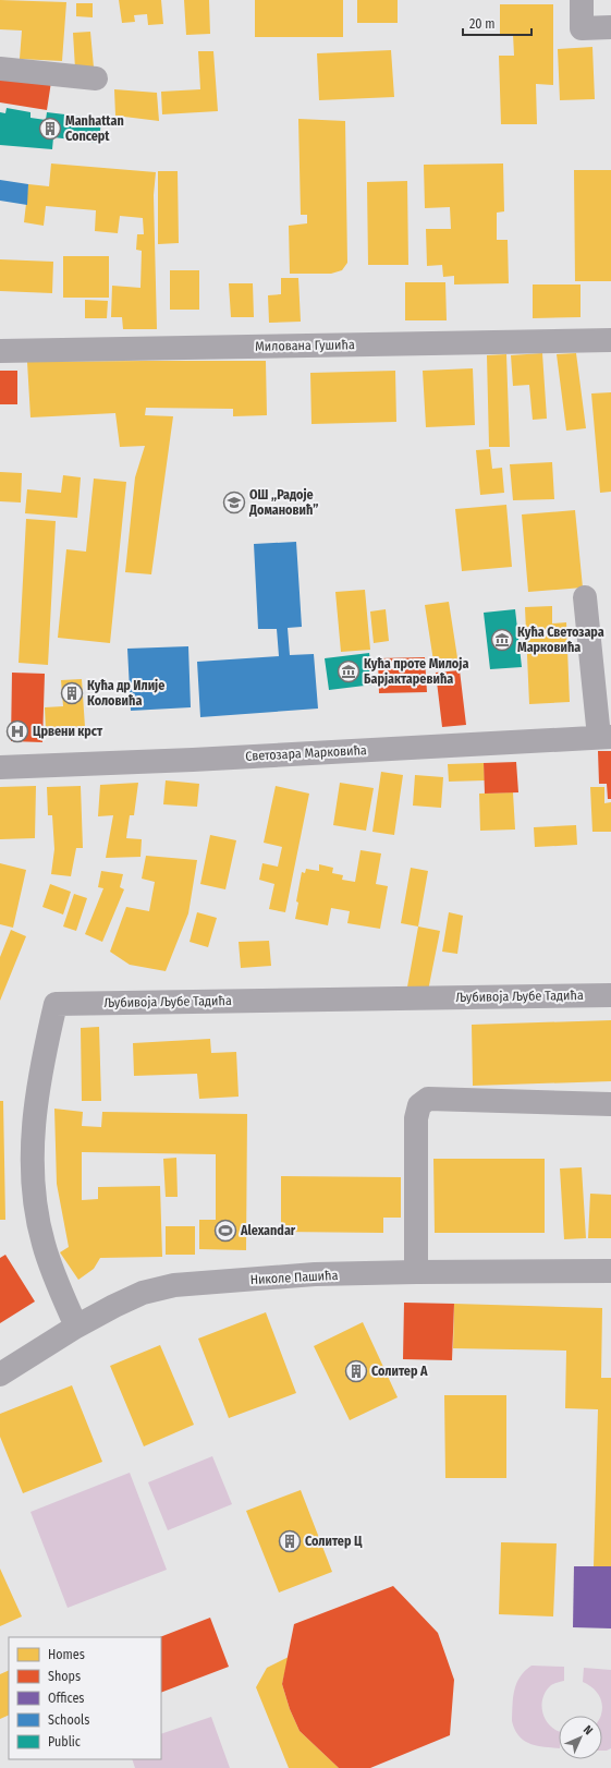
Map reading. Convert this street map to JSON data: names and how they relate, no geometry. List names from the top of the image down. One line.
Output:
{"streets":{"street":["Милована Гушића","Светозара Марковића","Љубивоја Љубе Тадића","Николе Пашића"]},"crossings":[["Љубивоја Љубе Тадића","Николе Пашића"]],"places":{"building":["Manhattan Concept","Кућа др Илије Коловића","Солитер А","Солитер Ц"],"school or university":["ОШ „Радоје Домановић”"],"museum":["Кућа Светозара Марковића","Кућа проте Милоја Барјактаревића"],"hospital":["Црвени крст"],"sports":["Alexandar"]},"legend":["Homes","Shops","Offices","Schools","Public"],"scale_bar":"20 m","north":"top right"}
